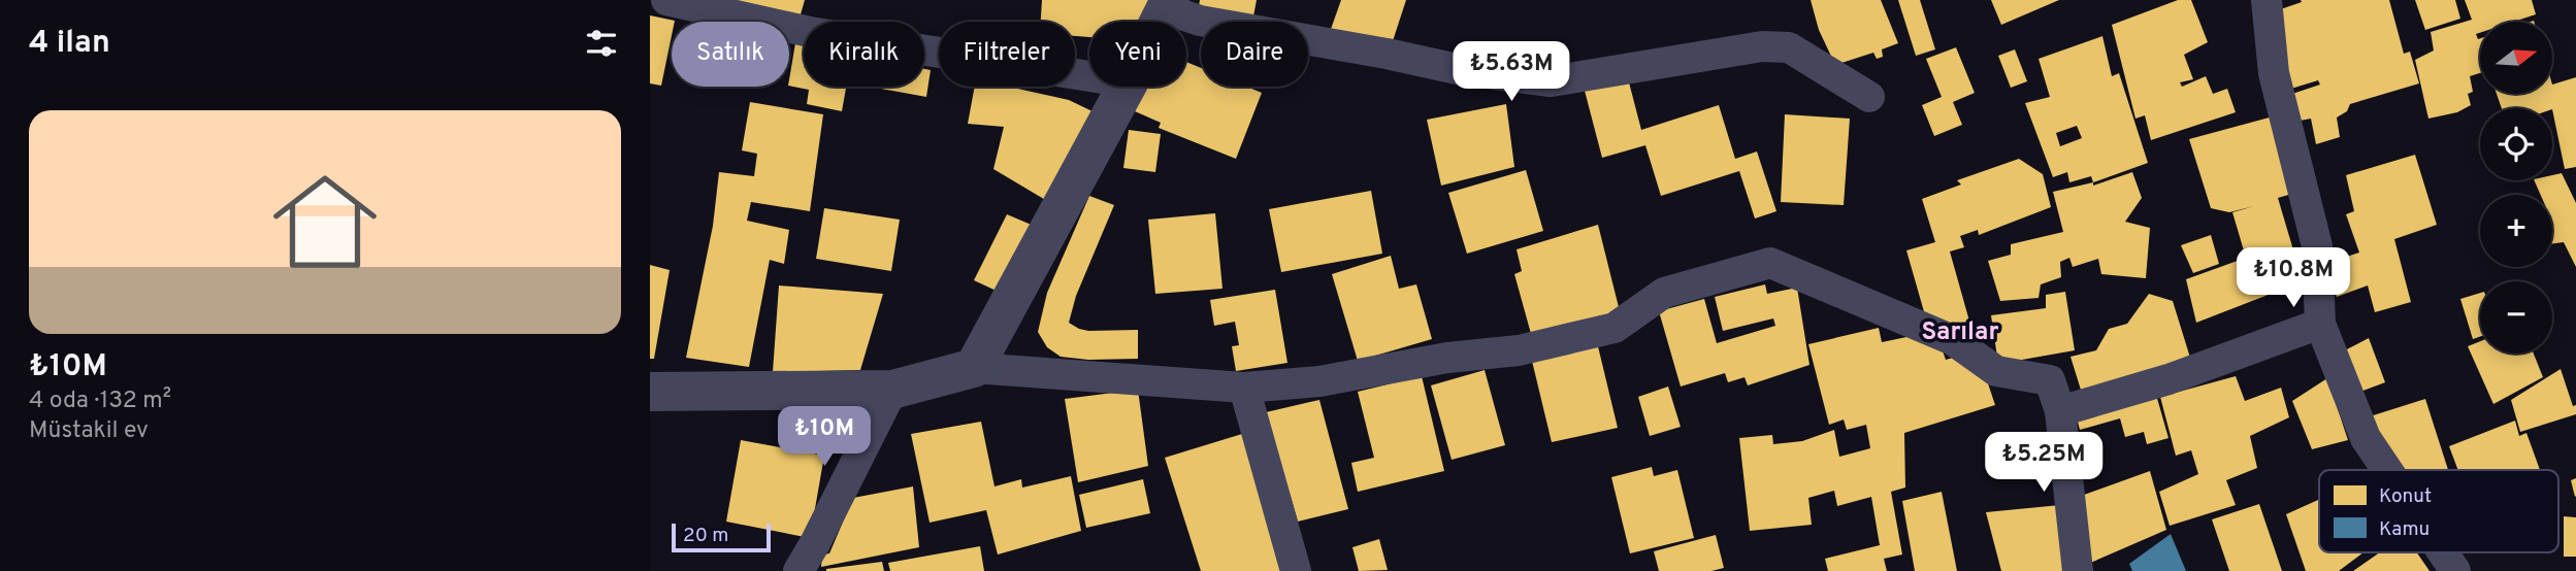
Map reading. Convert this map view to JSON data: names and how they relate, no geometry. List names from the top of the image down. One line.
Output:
{"districts":["Sarılar"],"legend":["Konut","Kamu"],"scale_bar":"20 m","north":"right","page":{"heading":"4 ilan","map_buttons":["+","−"],"chip":["Satılık","Kiralık","Filtreler","Yeni","Daire"],"price":["₺5.63M","₺10.8M","₺10M","₺5.25M"],"list":[{"name":"₺10M","note":"4 oda · 132 m² · Müstakil ev"}],"scale":"20 m"}}
